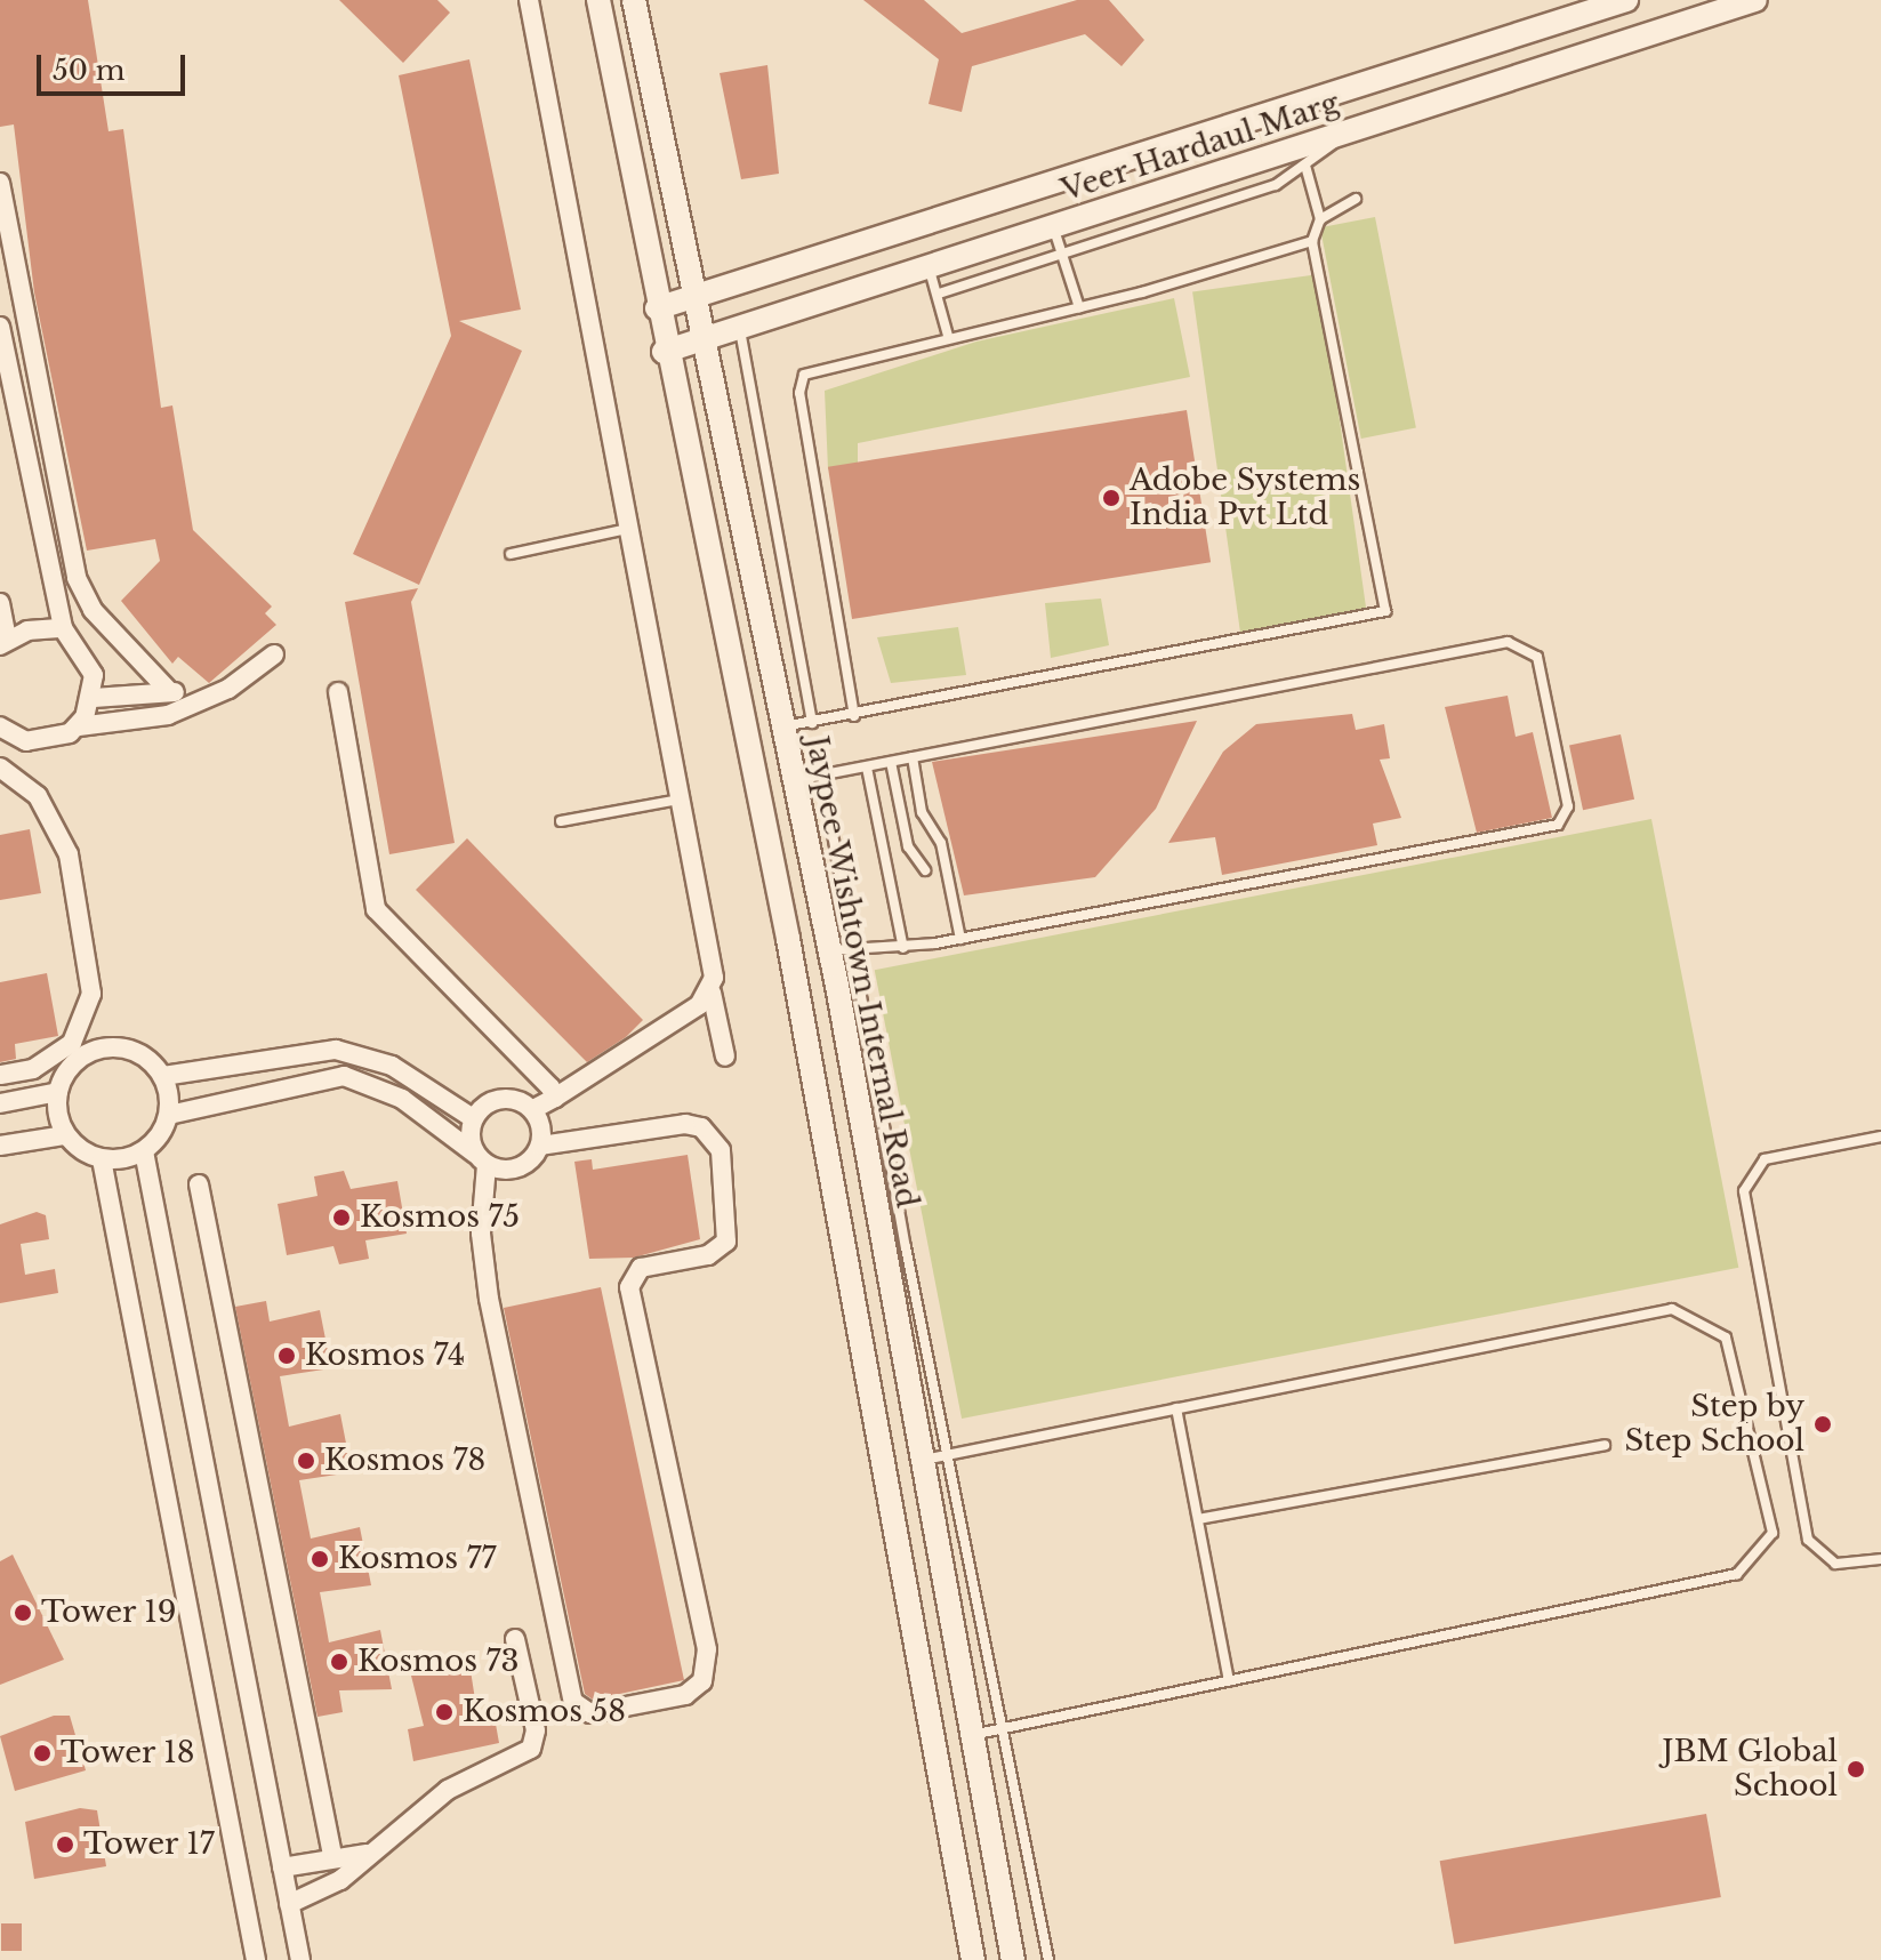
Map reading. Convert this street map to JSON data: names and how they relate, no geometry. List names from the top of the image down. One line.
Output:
{"streets":{"street":["Veer Hardaul Marg","Jaypee Wishtown Internal Road"]},"crossings":[["Veer Hardaul Marg","Jaypee Wishtown Internal Road"]],"places":["Adobe Systems India Pvt Ltd","Kosmos 75","Kosmos 74","Step by Step School","Kosmos 78","Kosmos 77","Tower 19","Kosmos 73","Kosmos 58","Tower 18","JBM Global School","Tower 17"],"scale_bar":"50 m"}
